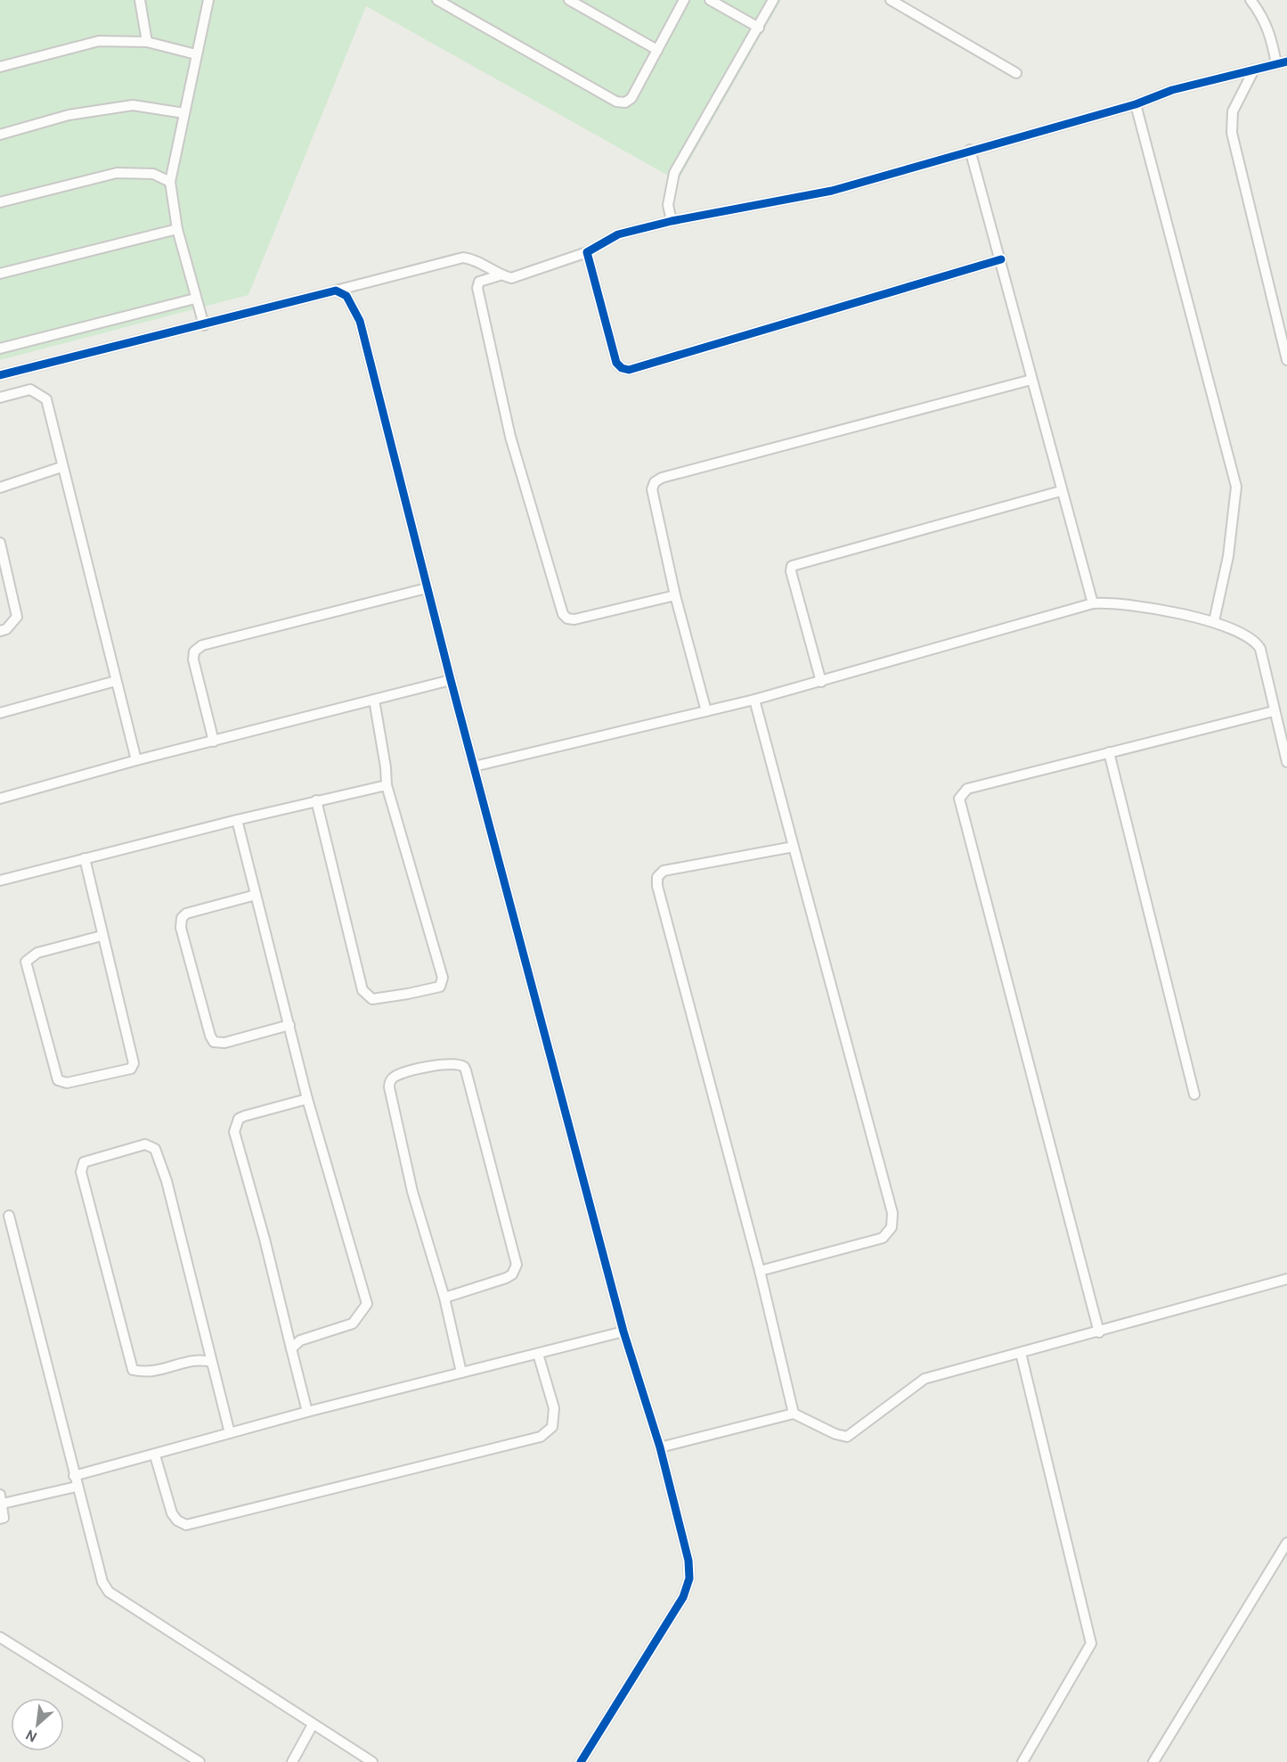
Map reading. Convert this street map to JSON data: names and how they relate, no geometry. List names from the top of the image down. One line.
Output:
{"north":"bottom left"}
